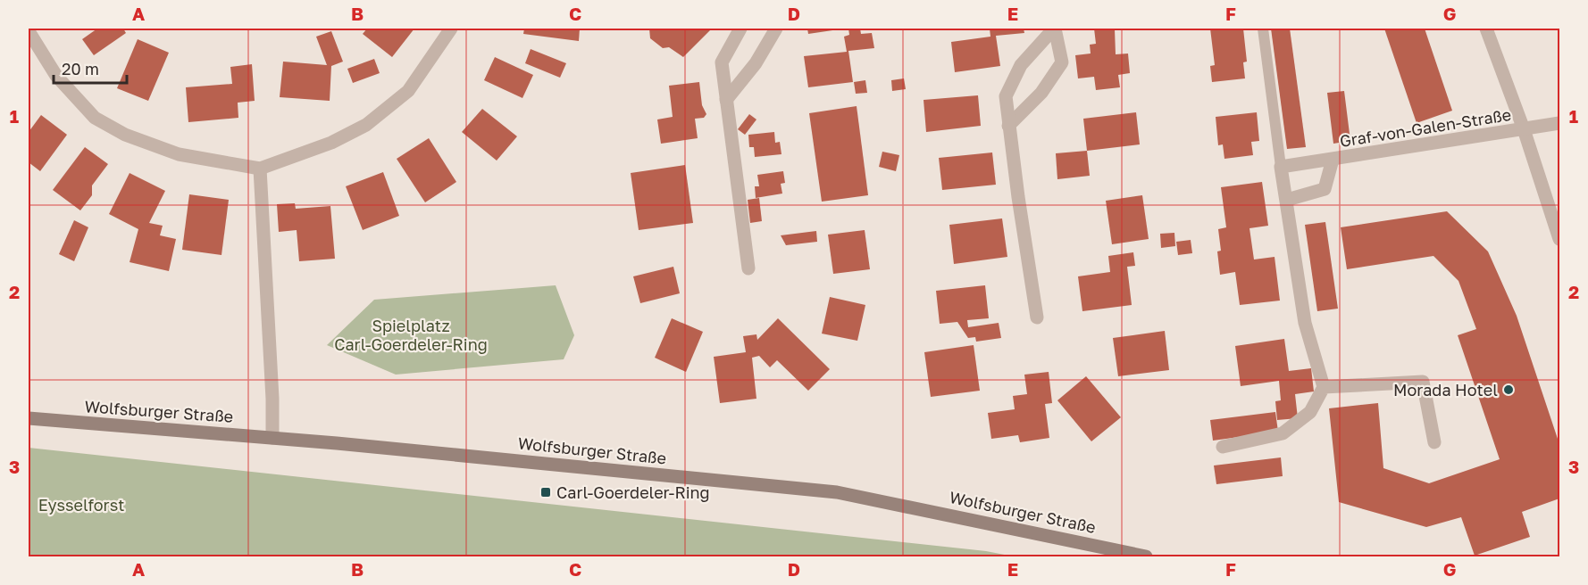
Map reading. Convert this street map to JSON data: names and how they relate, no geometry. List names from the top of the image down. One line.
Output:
{"streets":{"street":["Graf-von-Galen-Straße","Wolfsburger Straße"]},"parks":["Spielplatz Carl-Goerdeler-Ring","Eysselforst"],"places":{"other":["Morada Hotel"],"transit":["Carl-Goerdeler-Ring"]},"scale_bar":"20 m","grid":{"columns":["A","B","C","D","E","F","G"],"rows":["1","2","3"]}}
